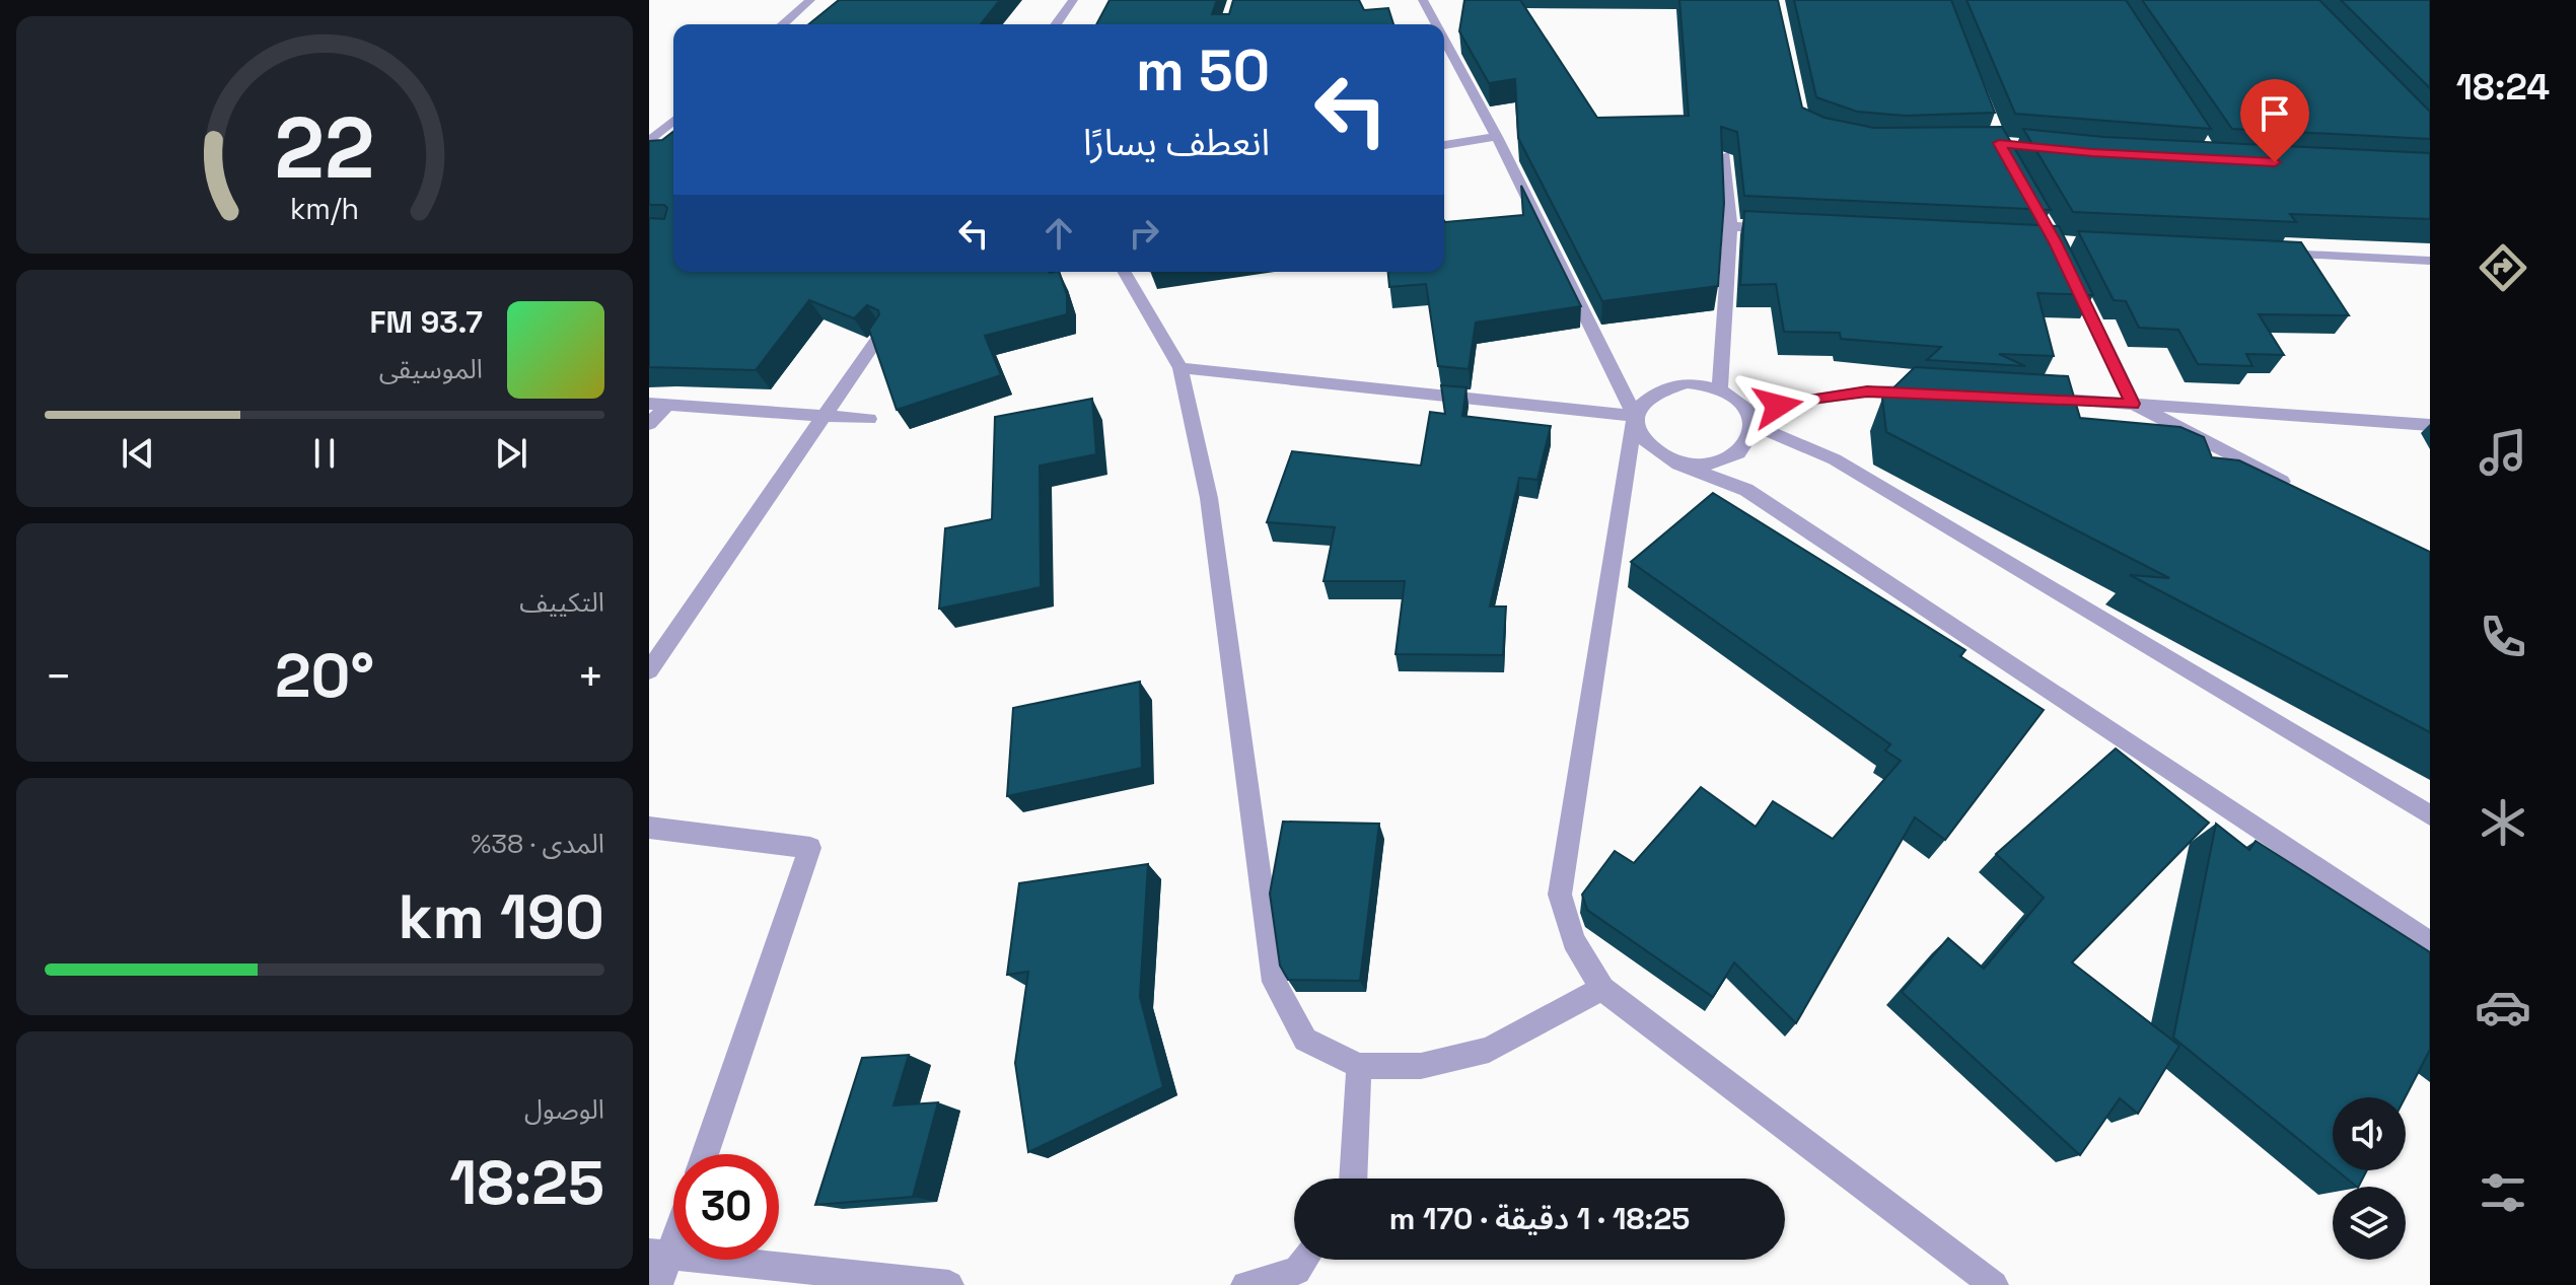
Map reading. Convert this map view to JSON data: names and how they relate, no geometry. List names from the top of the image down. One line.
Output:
{"page":{"tabs":"18:24","turn":["50 m","انعطف يسارًا"],"song":["93.7 FM","الموسيقى"],"tile":["التكييف",["المدى · 38%","190 km"],["الوصول","18:25"]],"heat":["−","20°","+"],"limit":"30","trip":"18:25 · 1 دقيقة · 170 m","gauge":["22","km/h"]}}
